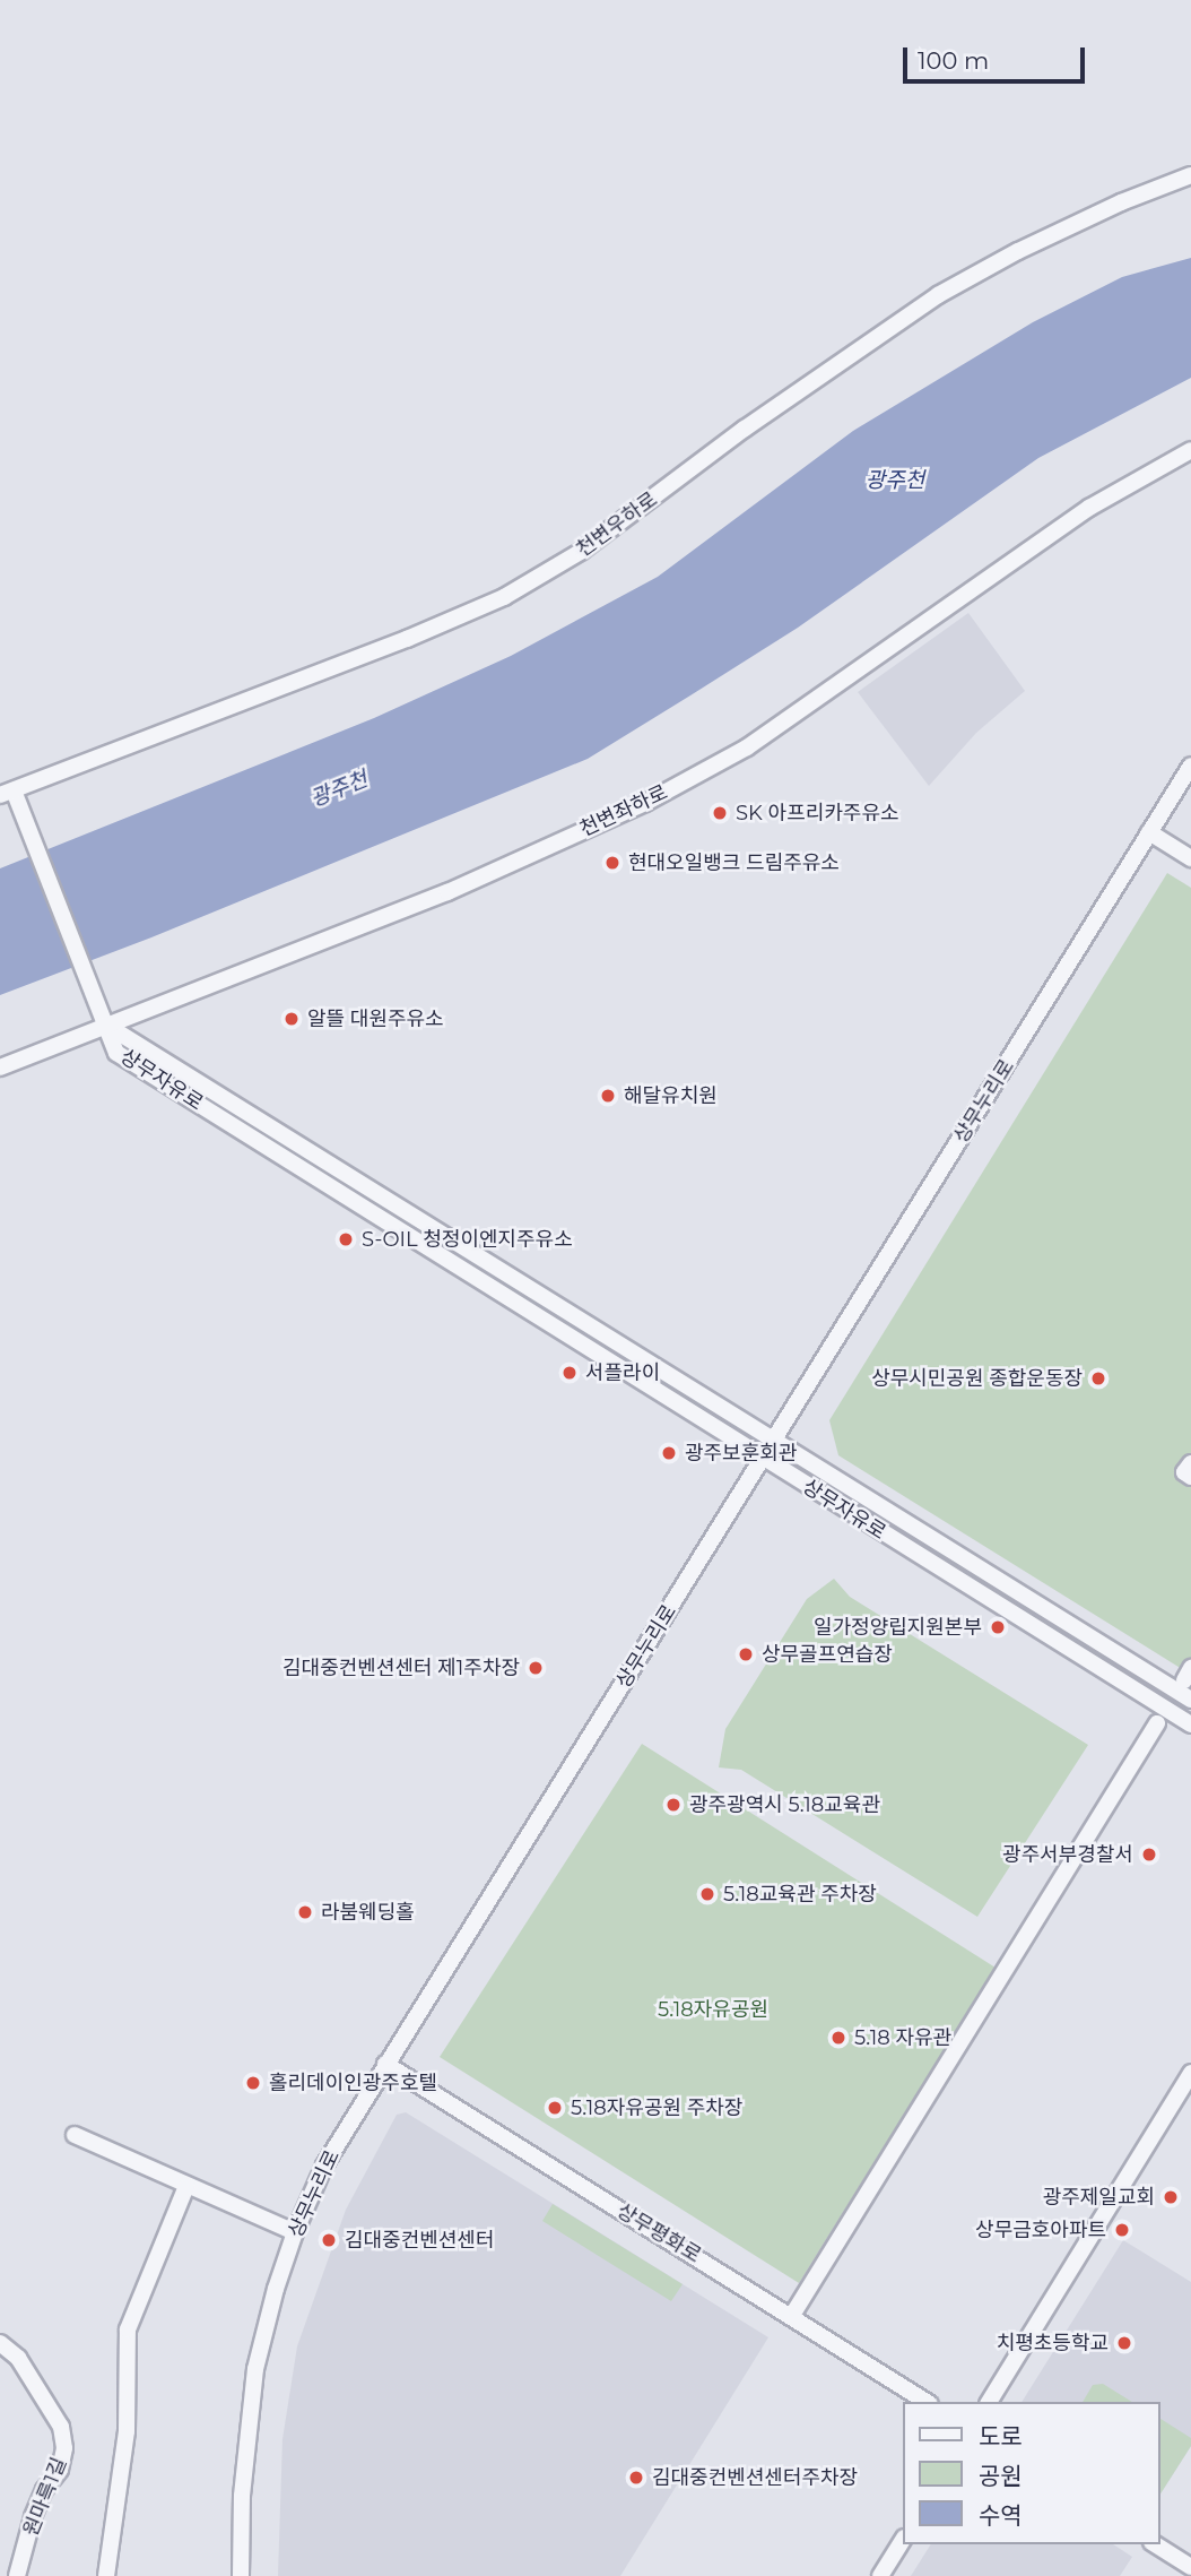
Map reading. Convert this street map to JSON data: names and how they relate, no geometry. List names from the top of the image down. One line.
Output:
{"streets":{"street":["천변우하로","천변좌하로","상무자유로","상무누리로","상무평화로","원마륵1길"]},"crossings":[["천변좌하로","상무자유로"],["상무자유로","상무누리로"],["상무누리로","상무평화로"]],"water":["광주천"],"parks":["5.18자유공원"],"places":["SK 아프리카주유소","현대오일뱅크 드림주유소","알뜰 대원주유소","해달유치원","S-OIL 청정이엔지주유소","서플라이","상무시민공원 종합운동장","광주보훈회관","일가정양립지원본부","상무골프연습장","김대중컨벤션센터 제1주차장","광주광역시 5.18교육관","광주서부경찰서","5.18교육관 주차장","라붐웨딩홀","5.18 자유관","홀리데이인광주호텔","5.18자유공원 주차장","광주제일교회","상무금호아파트","김대중컨벤션센터","치평초등학교","김대중컨벤션센터주차장"],"legend":["도로","공원","수역"],"scale_bar":"100 m"}
